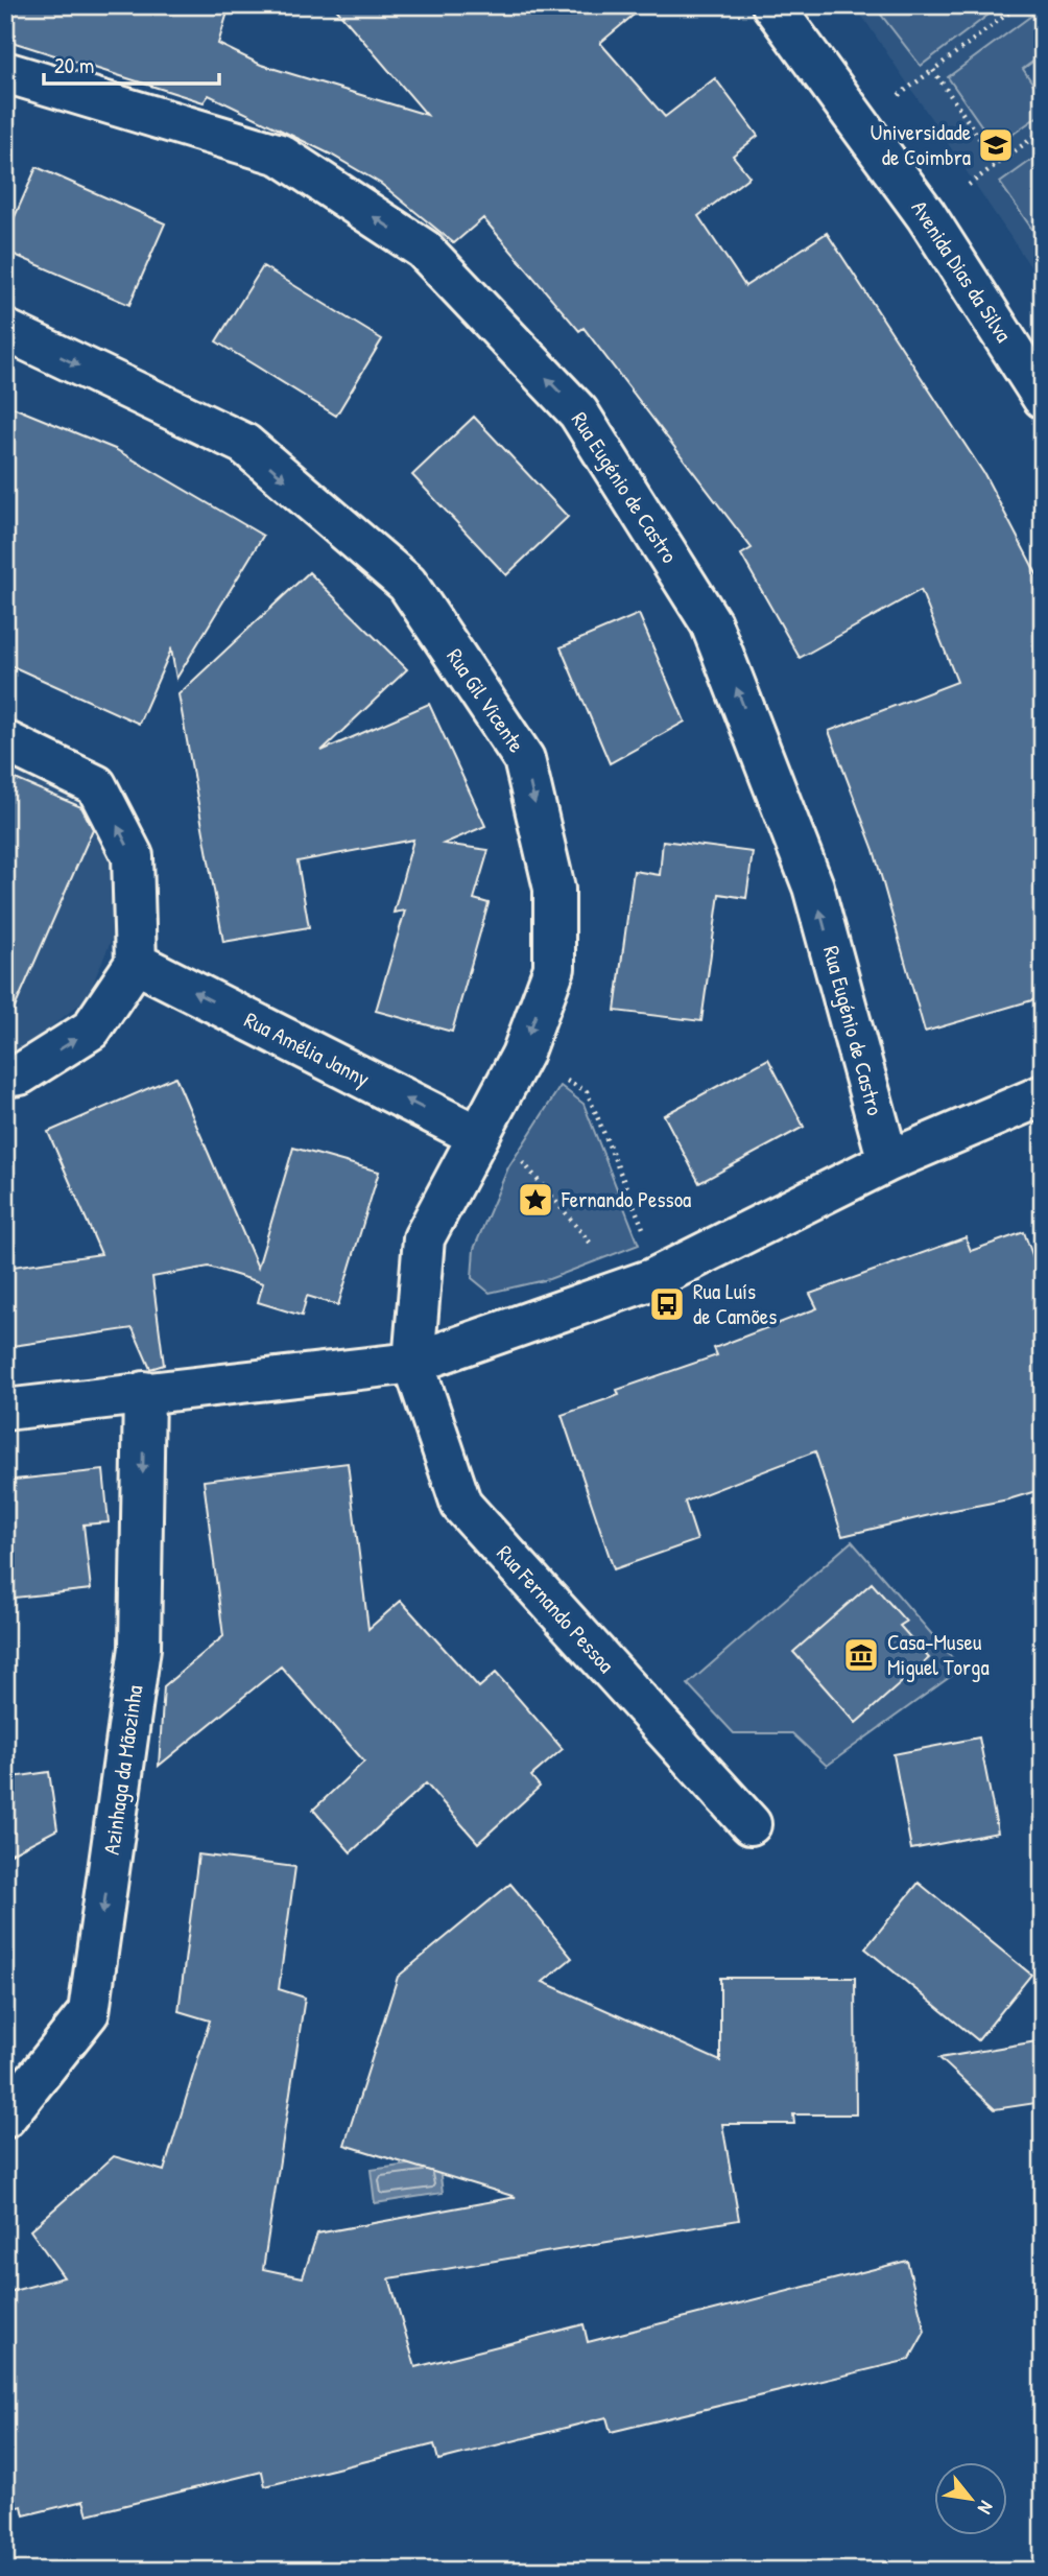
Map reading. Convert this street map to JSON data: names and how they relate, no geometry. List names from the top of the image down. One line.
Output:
{"streets":{"street":["Avenida Dias da Silva","Rua Eugénio de Castro","Rua Gil Vicente","Rua Amélia Janny","Rua Fernando Pessoa","Azinhaga da Mãozinha"]},"crossings":[["Rua Gil Vicente","Rua Amélia Janny"],["Rua Gil Vicente","Rua Fernando Pessoa"]],"one_way":["Rua Eugénio de Castro","Rua Gil Vicente","Rua Amélia Janny","Azinhaga da Mãozinha"],"places":{"school or university":["Universidade de Coimbra"],"place":["Fernando Pessoa"],"bus stop":["Rua Luís de Camões"],"museum":["Casa-Museu Miguel Torga"]},"scale_bar":"20 m","north":"bottom right"}
